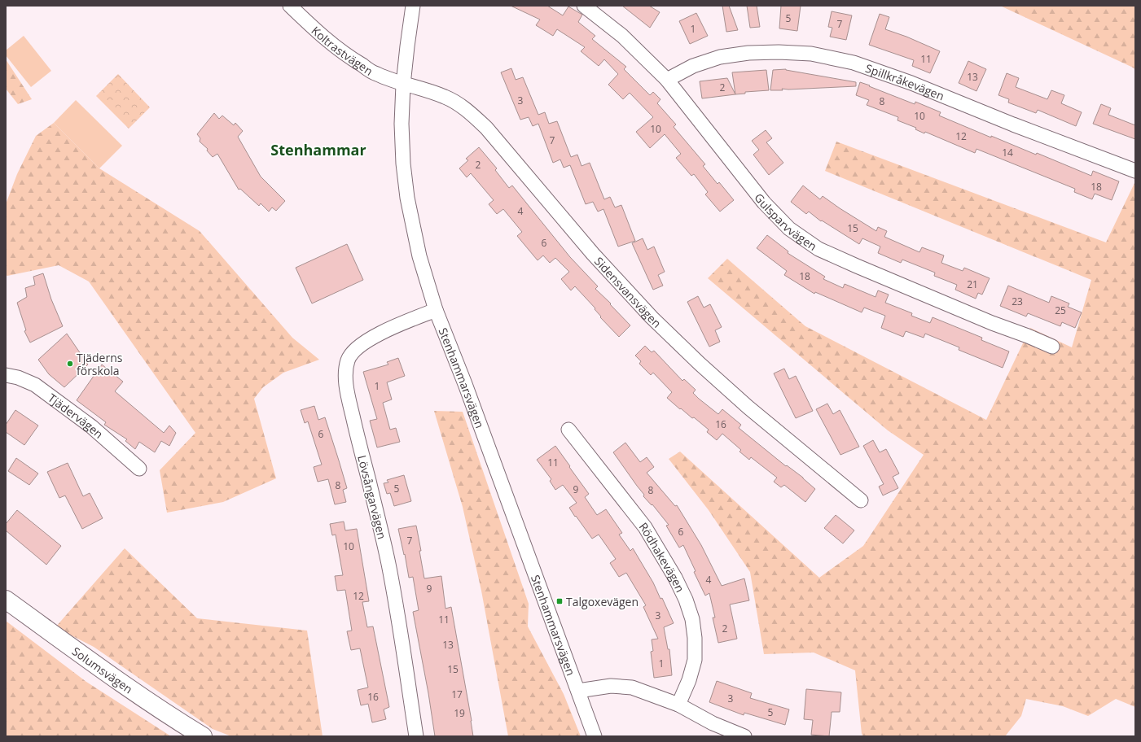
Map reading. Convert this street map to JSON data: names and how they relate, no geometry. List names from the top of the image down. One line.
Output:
{"streets":{"main road":["Solumsvägen"],"street":["Koltrastvägen","Spillkråkevägen","Gulsparvvägen","Sidensvansvägen","Stenhammarsvägen","Tjädervägen","Lövsångarvägen","Rödhakevägen"]},"crossings":[["Koltrastvägen","Sidensvansvägen"],["Koltrastvägen","Stenhammarsvägen"],["Spillkråkevägen","Gulsparvvägen"],["Sidensvansvägen","Stenhammarsvägen"],["Stenhammarsvägen","Lövsångarvägen"]],"districts":["Stenhammar"],"places":{"other":["Tjäderns förskola"],"transit":["Talgoxevägen"]},"house_numbers":["5","7","1","11","13","2","3","8","10","10","12","7","14","2","18","4","15","6","18","21","23","25","1","16","6","11","8","5","9","8","6","7","10","4","9","12","3","11","2","13","1","15","17","16","3","5","19"]}
